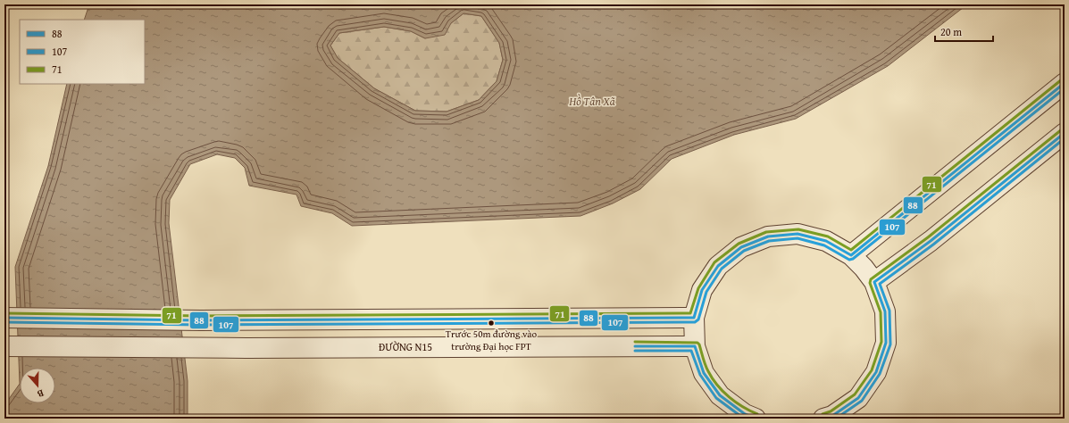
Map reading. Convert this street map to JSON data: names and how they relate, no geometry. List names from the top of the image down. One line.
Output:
{"streets":{"street":["ĐƯỜNG N15"]},"water":["Hồ Tân Xã"],"places":["Trước 50m đường vào trường Đại học FPT"],"lines":["transit line 71","transit line 88","transit line 107"],"legend":["88","107","71"],"scale_bar":"20 m","north":"bottom"}
